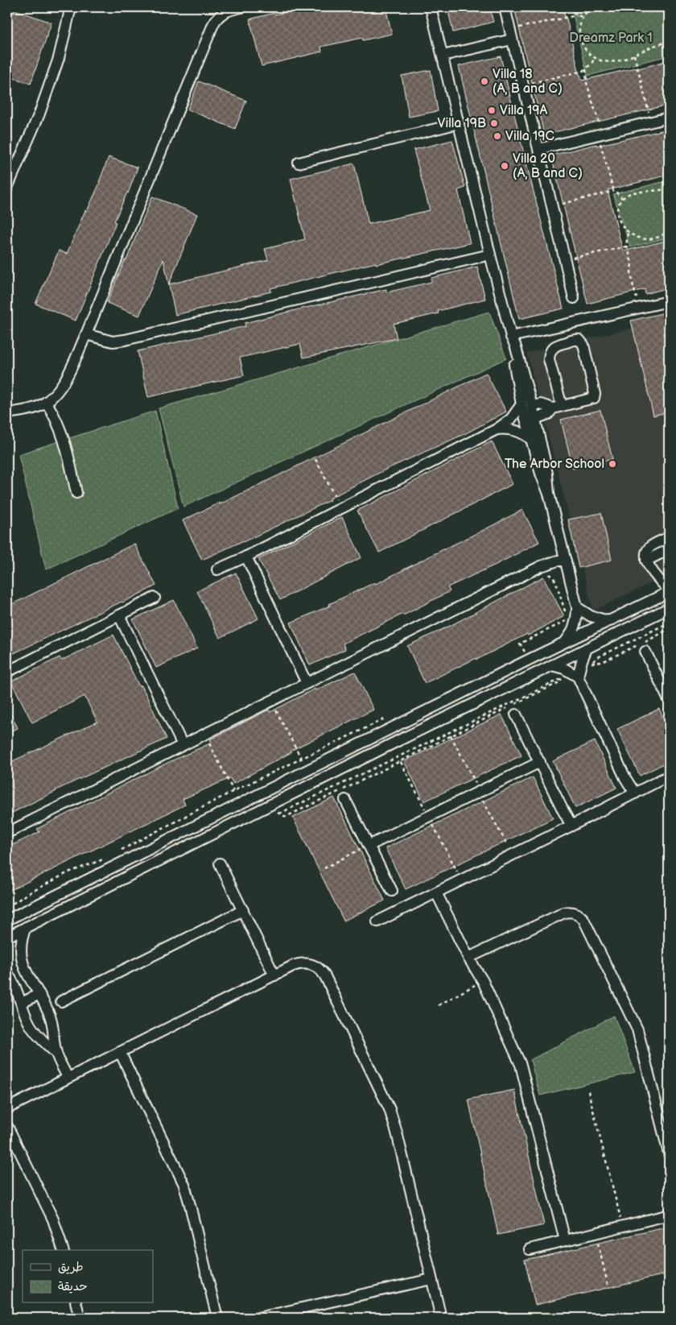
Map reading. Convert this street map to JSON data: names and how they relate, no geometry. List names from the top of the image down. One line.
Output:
{"parks":["Dreamz Park 1"],"places":["Villa 18 (A, B and C)","Villa 19A","Villa 19B","Villa 19C","Villa 20 (A, B and C)","The Arbor School"],"legend":["طريق","حديقة"]}
